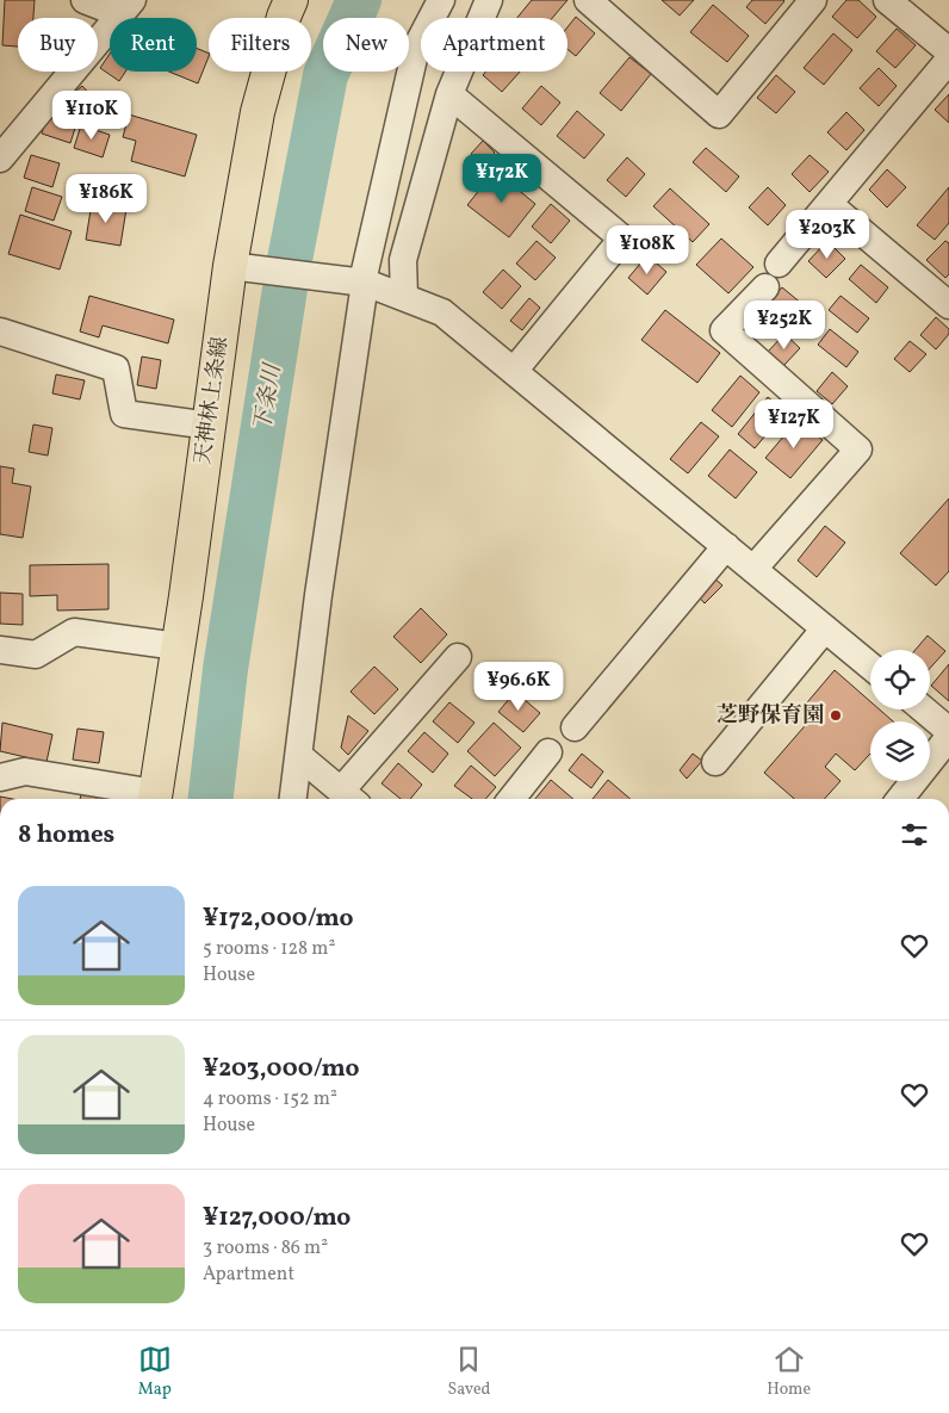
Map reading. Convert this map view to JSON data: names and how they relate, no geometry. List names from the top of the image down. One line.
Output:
{"streets":{"main road":["天神林上条線"]},"water":["下条川"],"places":["芝野保育園"],"page":{"chip":["Buy","Rent","Filters","New","Apartment"],"price":["¥110K","¥172K","¥186K","¥203K","¥108K","¥252K","¥127K","¥96.6K"],"heading":"8 homes","list":[{"name":"¥172,000/mo","note":"5 rooms · 128 m² · House"},{"name":"¥203,000/mo","note":"4 rooms · 152 m² · House"},{"name":"¥127,000/mo","note":"3 rooms · 86 m² · Apartment"}],"tabs":["Map","Saved","Home"]}}
